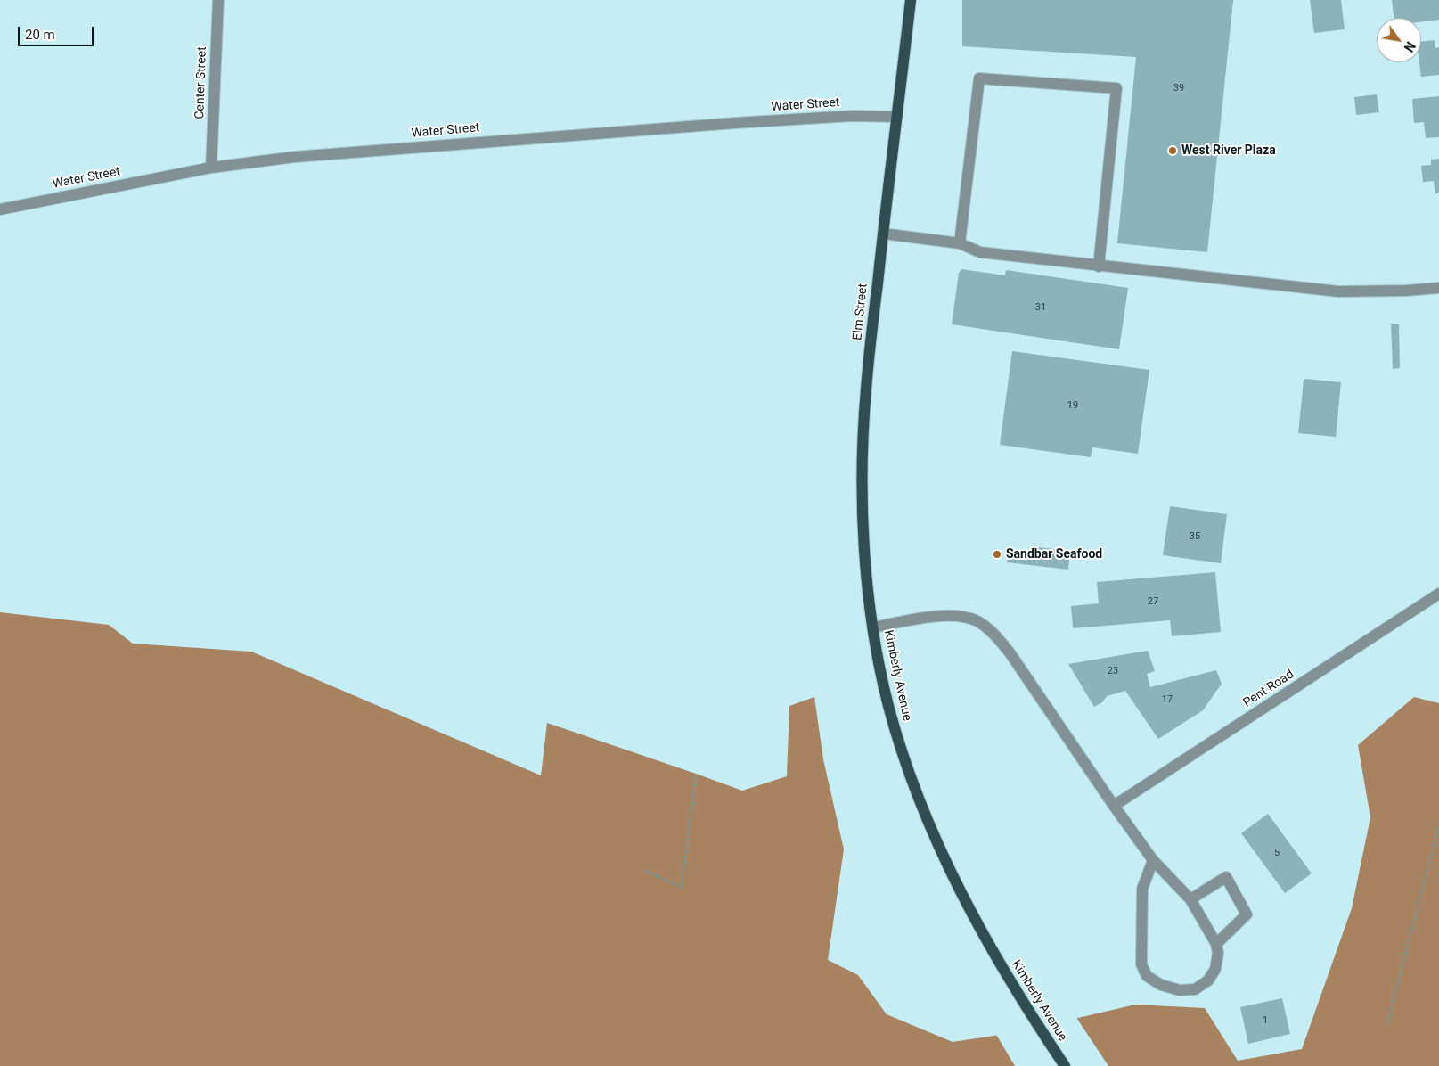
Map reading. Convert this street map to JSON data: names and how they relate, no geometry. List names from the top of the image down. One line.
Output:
{"streets":{"main road":["Elm Street","Kimberly Avenue"],"street":["Center Street","Water Street","Pent Road"]},"crossings":[["Center Street","Water Street"],["Water Street","Elm Street"],["Elm Street","Kimberly Avenue"],["Kimberly Avenue","Pent Road"]],"places":["West River Plaza","Sandbar Seafood"],"house_numbers":["39","31","19","35","27","23","17","5","1"],"scale_bar":"20 m","north":"bottom right"}
